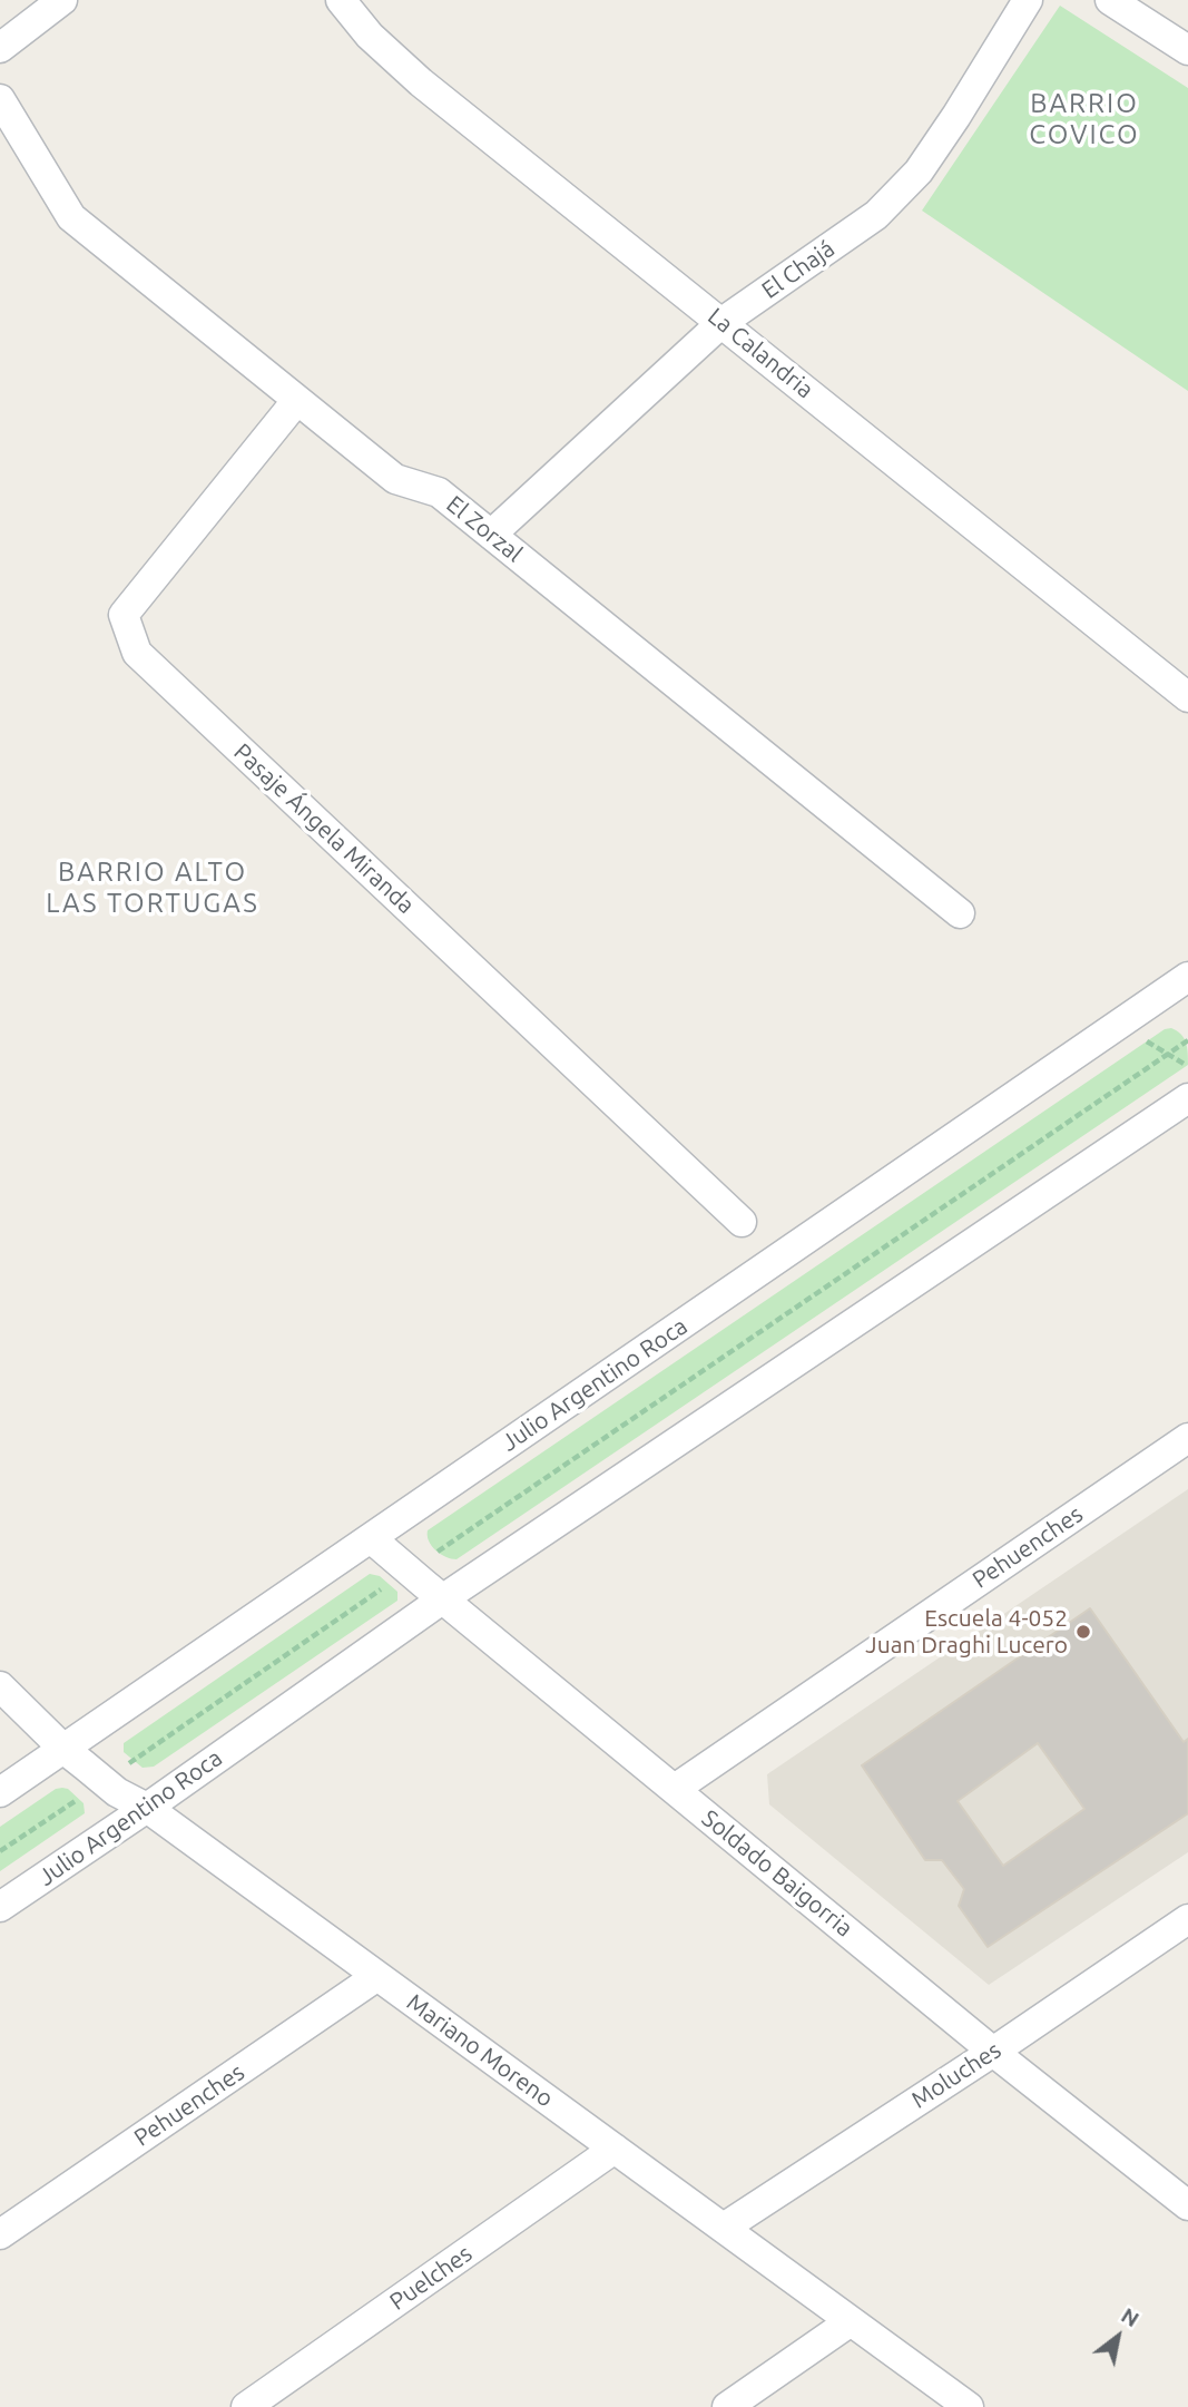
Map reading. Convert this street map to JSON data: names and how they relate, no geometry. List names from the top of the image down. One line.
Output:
{"streets":{"street":["El Chajá","La Calandria","El Zorzal","Pasaje Ángela Miranda","Julio Argentino Roca","Pehuenches","Soldado Baigorria","Mariano Moreno","Moluches","Puelches"]},"crossings":[["El Chajá","La Calandria"],["El Chajá","El Zorzal"],["El Zorzal","Pasaje Ángela Miranda"],["Julio Argentino Roca","Soldado Baigorria"],["Julio Argentino Roca","Mariano Moreno"],["Pehuenches","Soldado Baigorria"],["Pehuenches","Mariano Moreno"],["Soldado Baigorria","Moluches"],["Mariano Moreno","Moluches"],["Mariano Moreno","Puelches"]],"districts":["BARRIO COVICO","BARRIO ALTO LAS TORTUGAS"],"places":["Escuela 4-052 Juan Draghi Lucero"],"north":"top right"}
